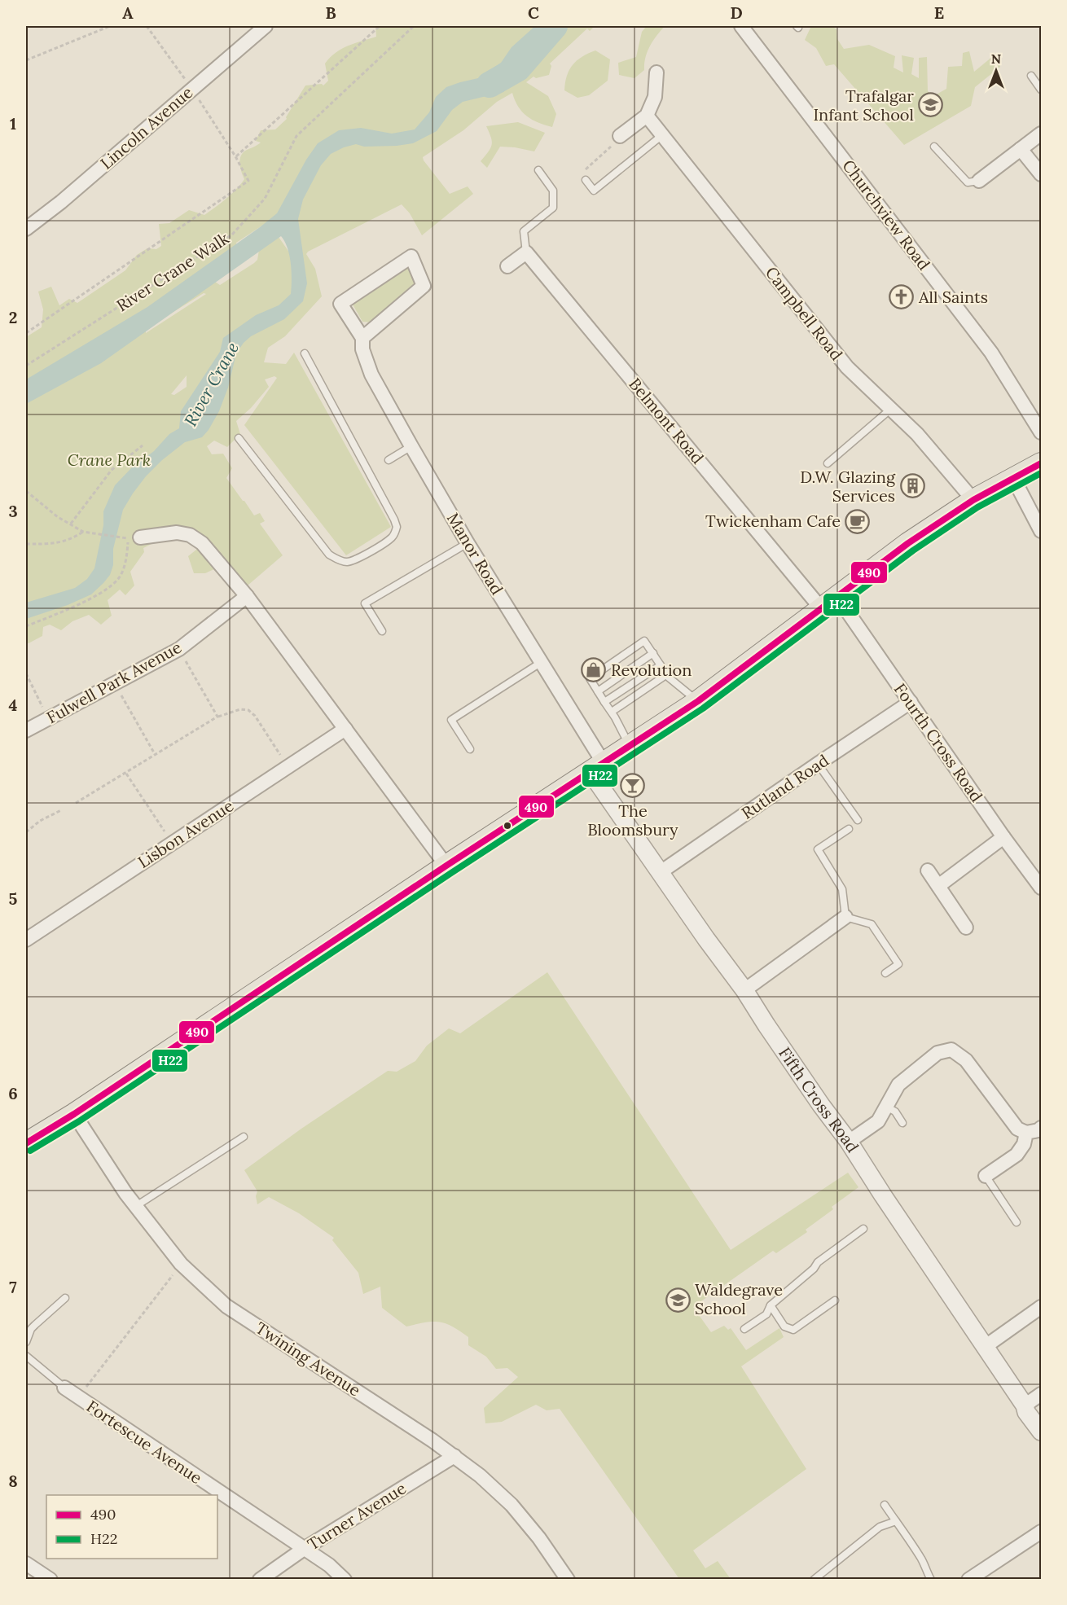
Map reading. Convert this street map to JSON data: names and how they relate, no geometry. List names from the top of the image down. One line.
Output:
{"streets":{"street":["Lincoln Avenue","Churchview Road","Campbell Road","Belmont Road","Manor Road","Fulwell Park Avenue","Fourth Cross Road","Rutland Road","Lisbon Avenue","Fifth Cross Road","Twining Avenue","Fortescue Avenue","Turner Avenue"],"path":["River Crane Walk"]},"crossings":[["Belmont Road","Fourth Cross Road"],["Manor Road","Fifth Cross Road"],["Fourth Cross Road","Rutland Road"],["Rutland Road","Fifth Cross Road"],["Twining Avenue","Turner Avenue"],["Fortescue Avenue","Turner Avenue"]],"water":["River Crane"],"parks":["Crane Park"],"places":{"school or university":["Trafalgar Infant School","Waldegrave School"],"church":["All Saints"],"building":["D.W. Glazing Services"],"cafe":["Twickenham Cafe"],"shop":["Revolution"],"bar":["The Bloomsbury"]},"lines":["transit line 490","transit line H22"],"legend":["490","H22"],"north":"top","grid":{"columns":["A","B","C","D","E"],"rows":["1","2","3","4","5","6","7","8"]}}
